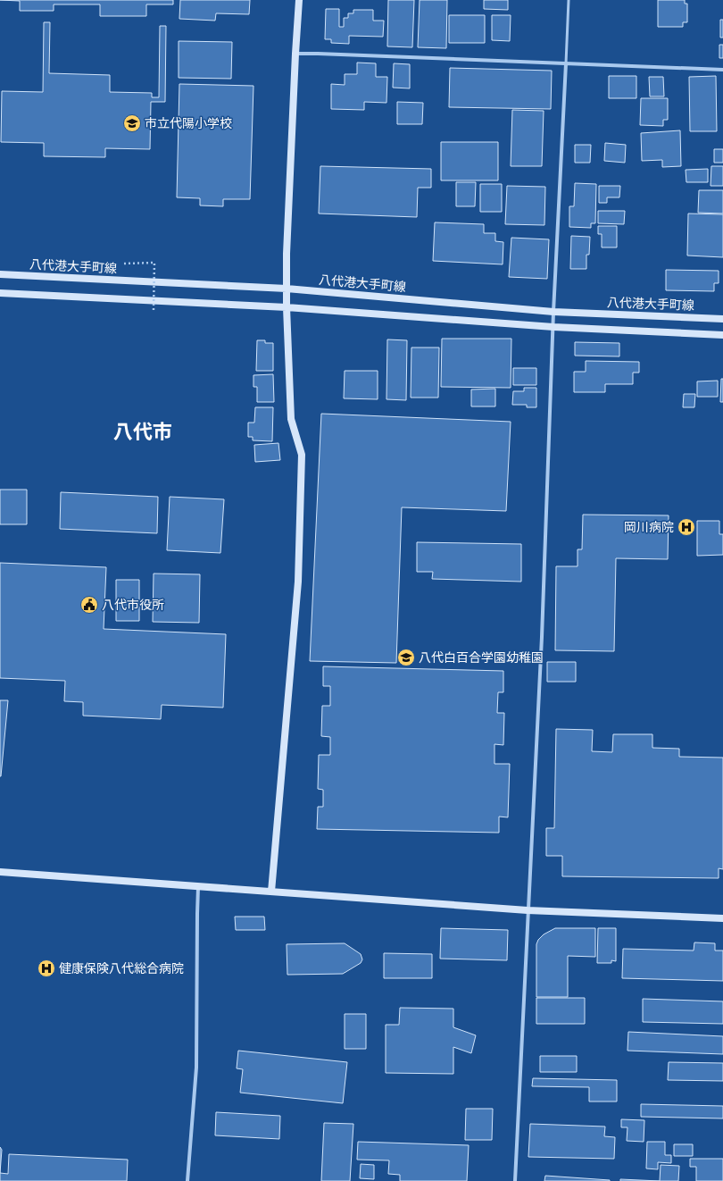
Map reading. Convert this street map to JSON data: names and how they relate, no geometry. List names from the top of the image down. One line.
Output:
{"streets":{"street":["八代港大手町線"]},"districts":["八代市"],"places":{"school or university":["市立代陽小学校","八代白百合学園幼稚園"],"hospital":["岡川病院","健康保険八代総合病院"],"public building":["八代市役所"]}}
